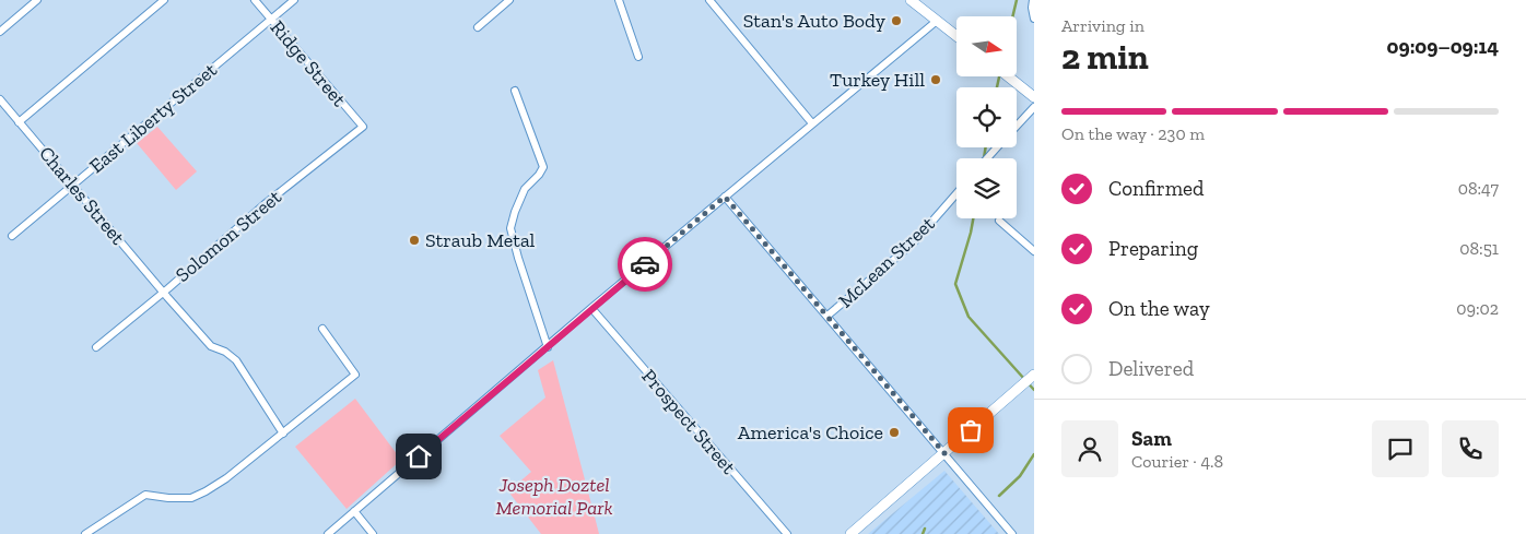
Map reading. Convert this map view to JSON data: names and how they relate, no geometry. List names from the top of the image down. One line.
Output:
{"streets":{"street":["Ridge Street","East Liberty Street","Charles Street","Solomon Street","McLean Street","Prospect Street"]},"crossings":[["Ridge Street","East Liberty Street"],["Ridge Street","Solomon Street"],["East Liberty Street","Charles Street"],["Charles Street","Solomon Street"]],"parks":["Joseph Doztel Memorial Park"],"places":["Stan's Auto Body","Turkey Hill","Straub Metal","America's Choice"],"north":"right","page":{"heading":["2 min","Arriving in","09:09–09:14"],"panel":["Sam","Courier · 4.8"],"bar":"On the way · 230 m","list":[["Confirmed","08:47"],["Preparing","08:51"],["On the way","09:02"],"Delivered"]}}
